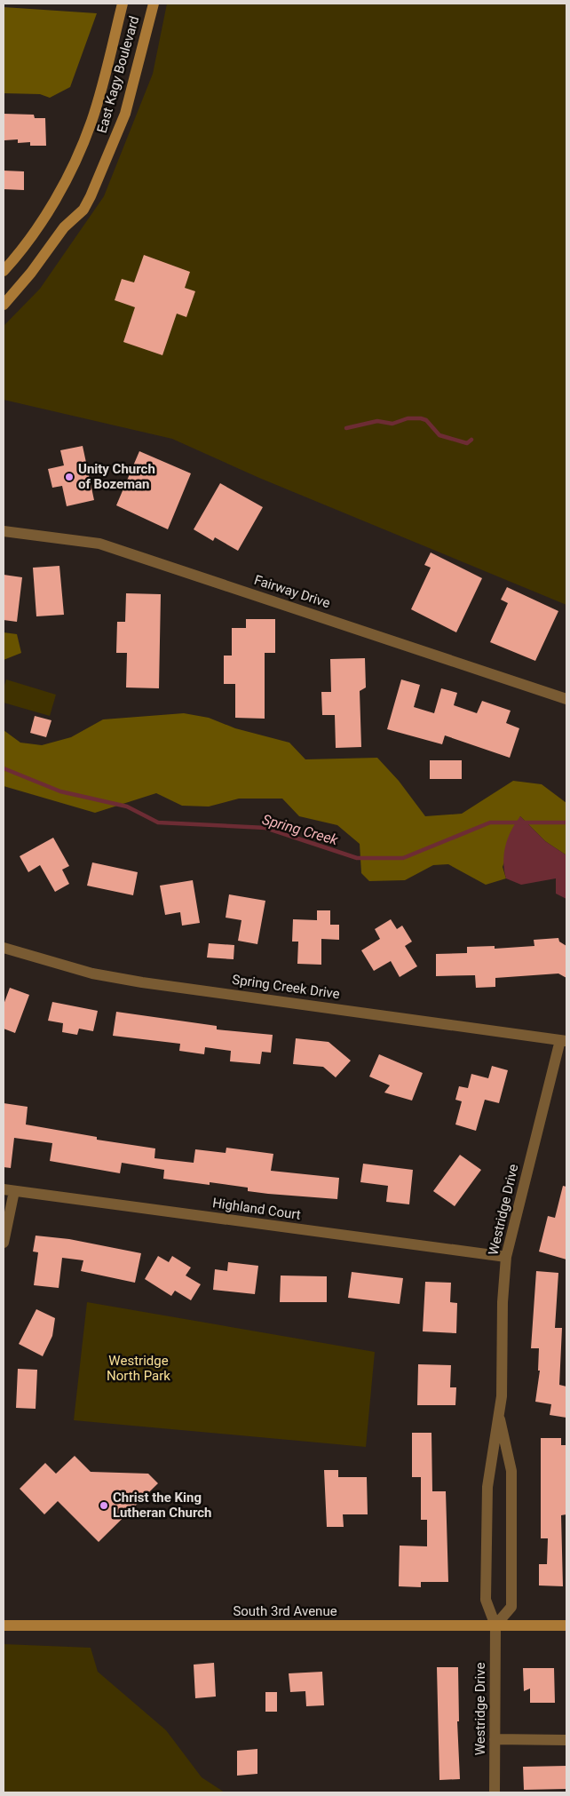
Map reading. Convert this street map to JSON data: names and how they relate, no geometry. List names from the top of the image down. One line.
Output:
{"streets":{"main road":["East Kagy Boulevard","South 3rd Avenue"],"street":["Fairway Drive","Spring Creek Drive","Highland Court","Westridge Drive"]},"crossings":[["Spring Creek Drive","Westridge Drive"],["Highland Court","Westridge Drive"],["Westridge Drive","South 3rd Avenue"]],"water":["Spring Creek"],"parks":["Westridge North Park"],"places":["Unity Church of Bozeman","Christ the King Lutheran Church"]}
